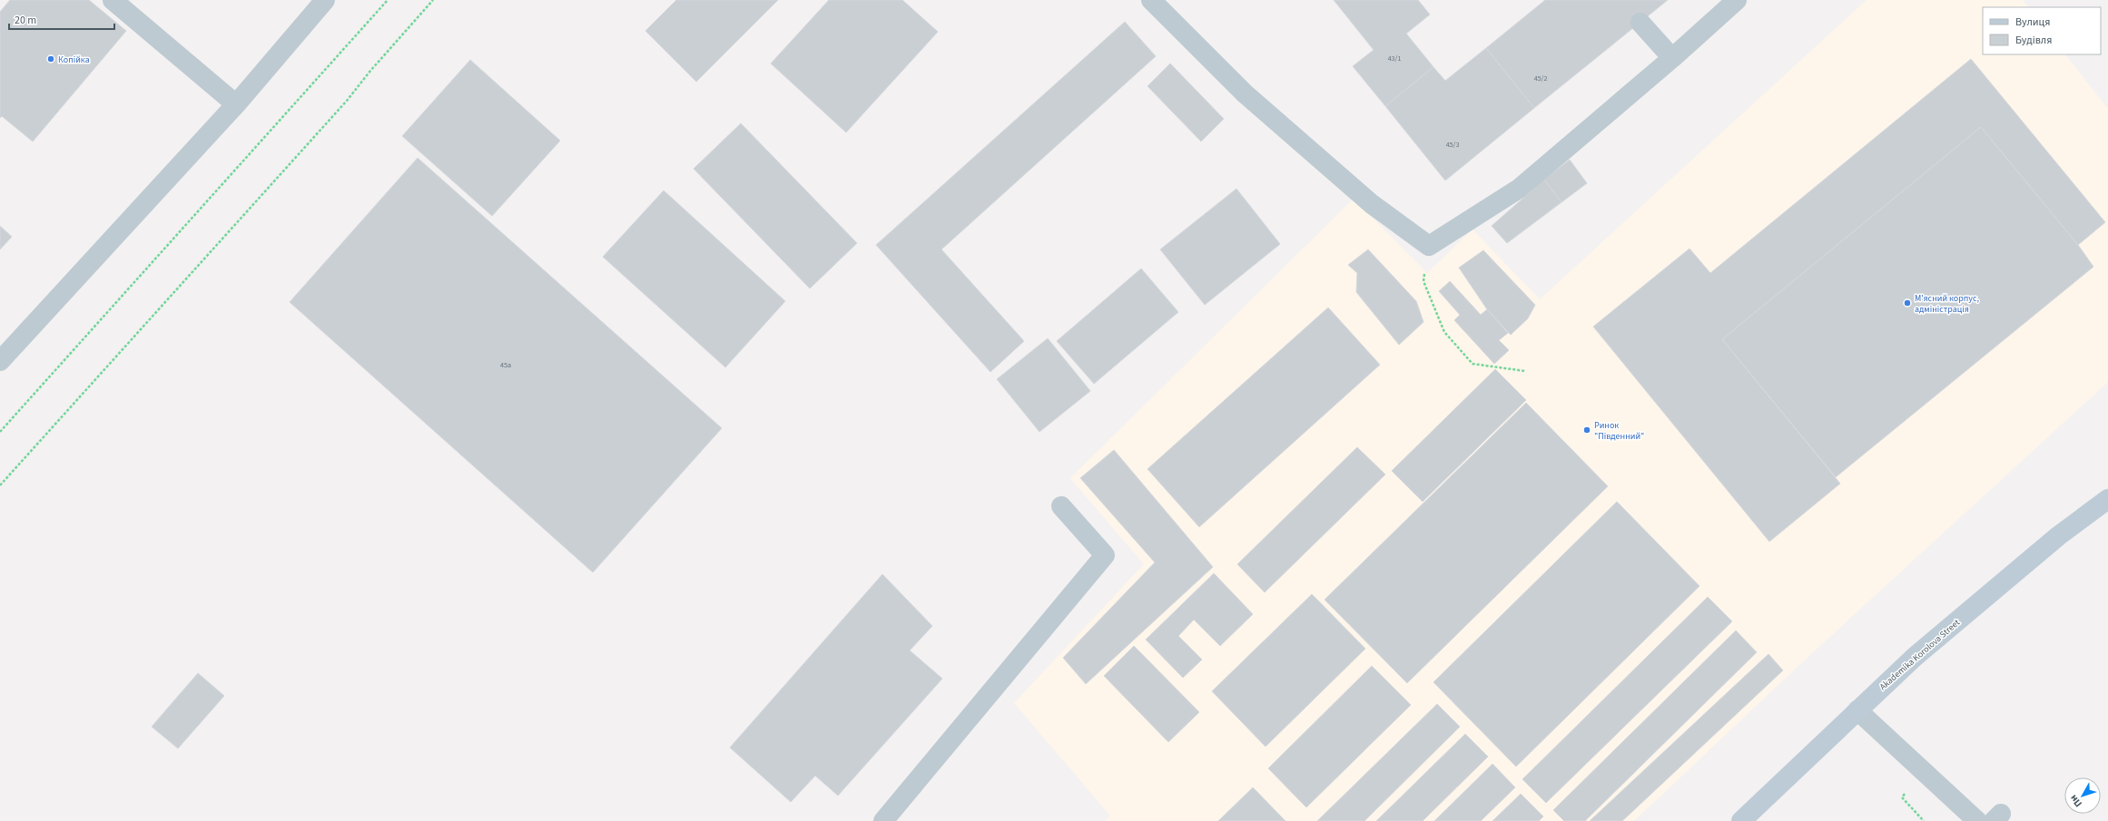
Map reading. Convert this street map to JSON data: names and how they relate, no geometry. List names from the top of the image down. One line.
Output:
{"streets":{"main road":["Akademika Korolova Street"]},"places":["Копійка","М'ясний корпус, адміністрація","Ринок \"Південний\""],"house_numbers":["43/1","45/2","45/3","45а"],"legend":["Вулиця","Будівля"],"scale_bar":"20 m","north":"bottom left"}
